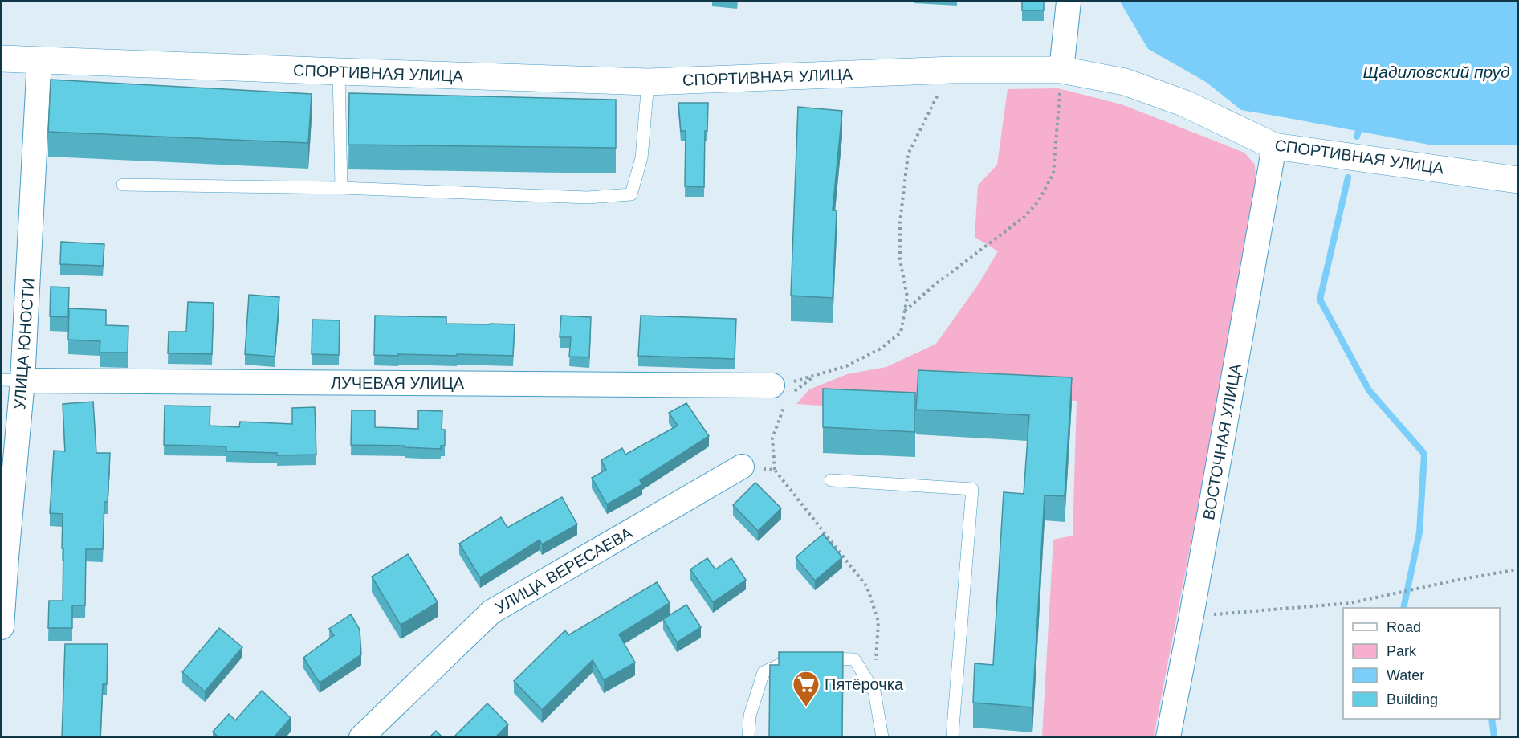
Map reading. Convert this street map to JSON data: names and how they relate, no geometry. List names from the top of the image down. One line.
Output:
{"streets":{"street":["СПОРТИВНАЯ УЛИЦА","УЛИЦА ЮНОСТИ","ЛУЧЕВАЯ УЛИЦА","ВОСТОЧНАЯ УЛИЦА","УЛИЦА ВЕРЕСАЕВА"]},"crossings":[["СПОРТИВНАЯ УЛИЦА","УЛИЦА ЮНОСТИ"],["СПОРТИВНАЯ УЛИЦА","ВОСТОЧНАЯ УЛИЦА"],["УЛИЦА ЮНОСТИ","ЛУЧЕВАЯ УЛИЦА"]],"water":["Щадиловский пруд"],"places":{"supermarket":["Пятёрочка"]},"legend":["Road","Park","Water","Building"]}
